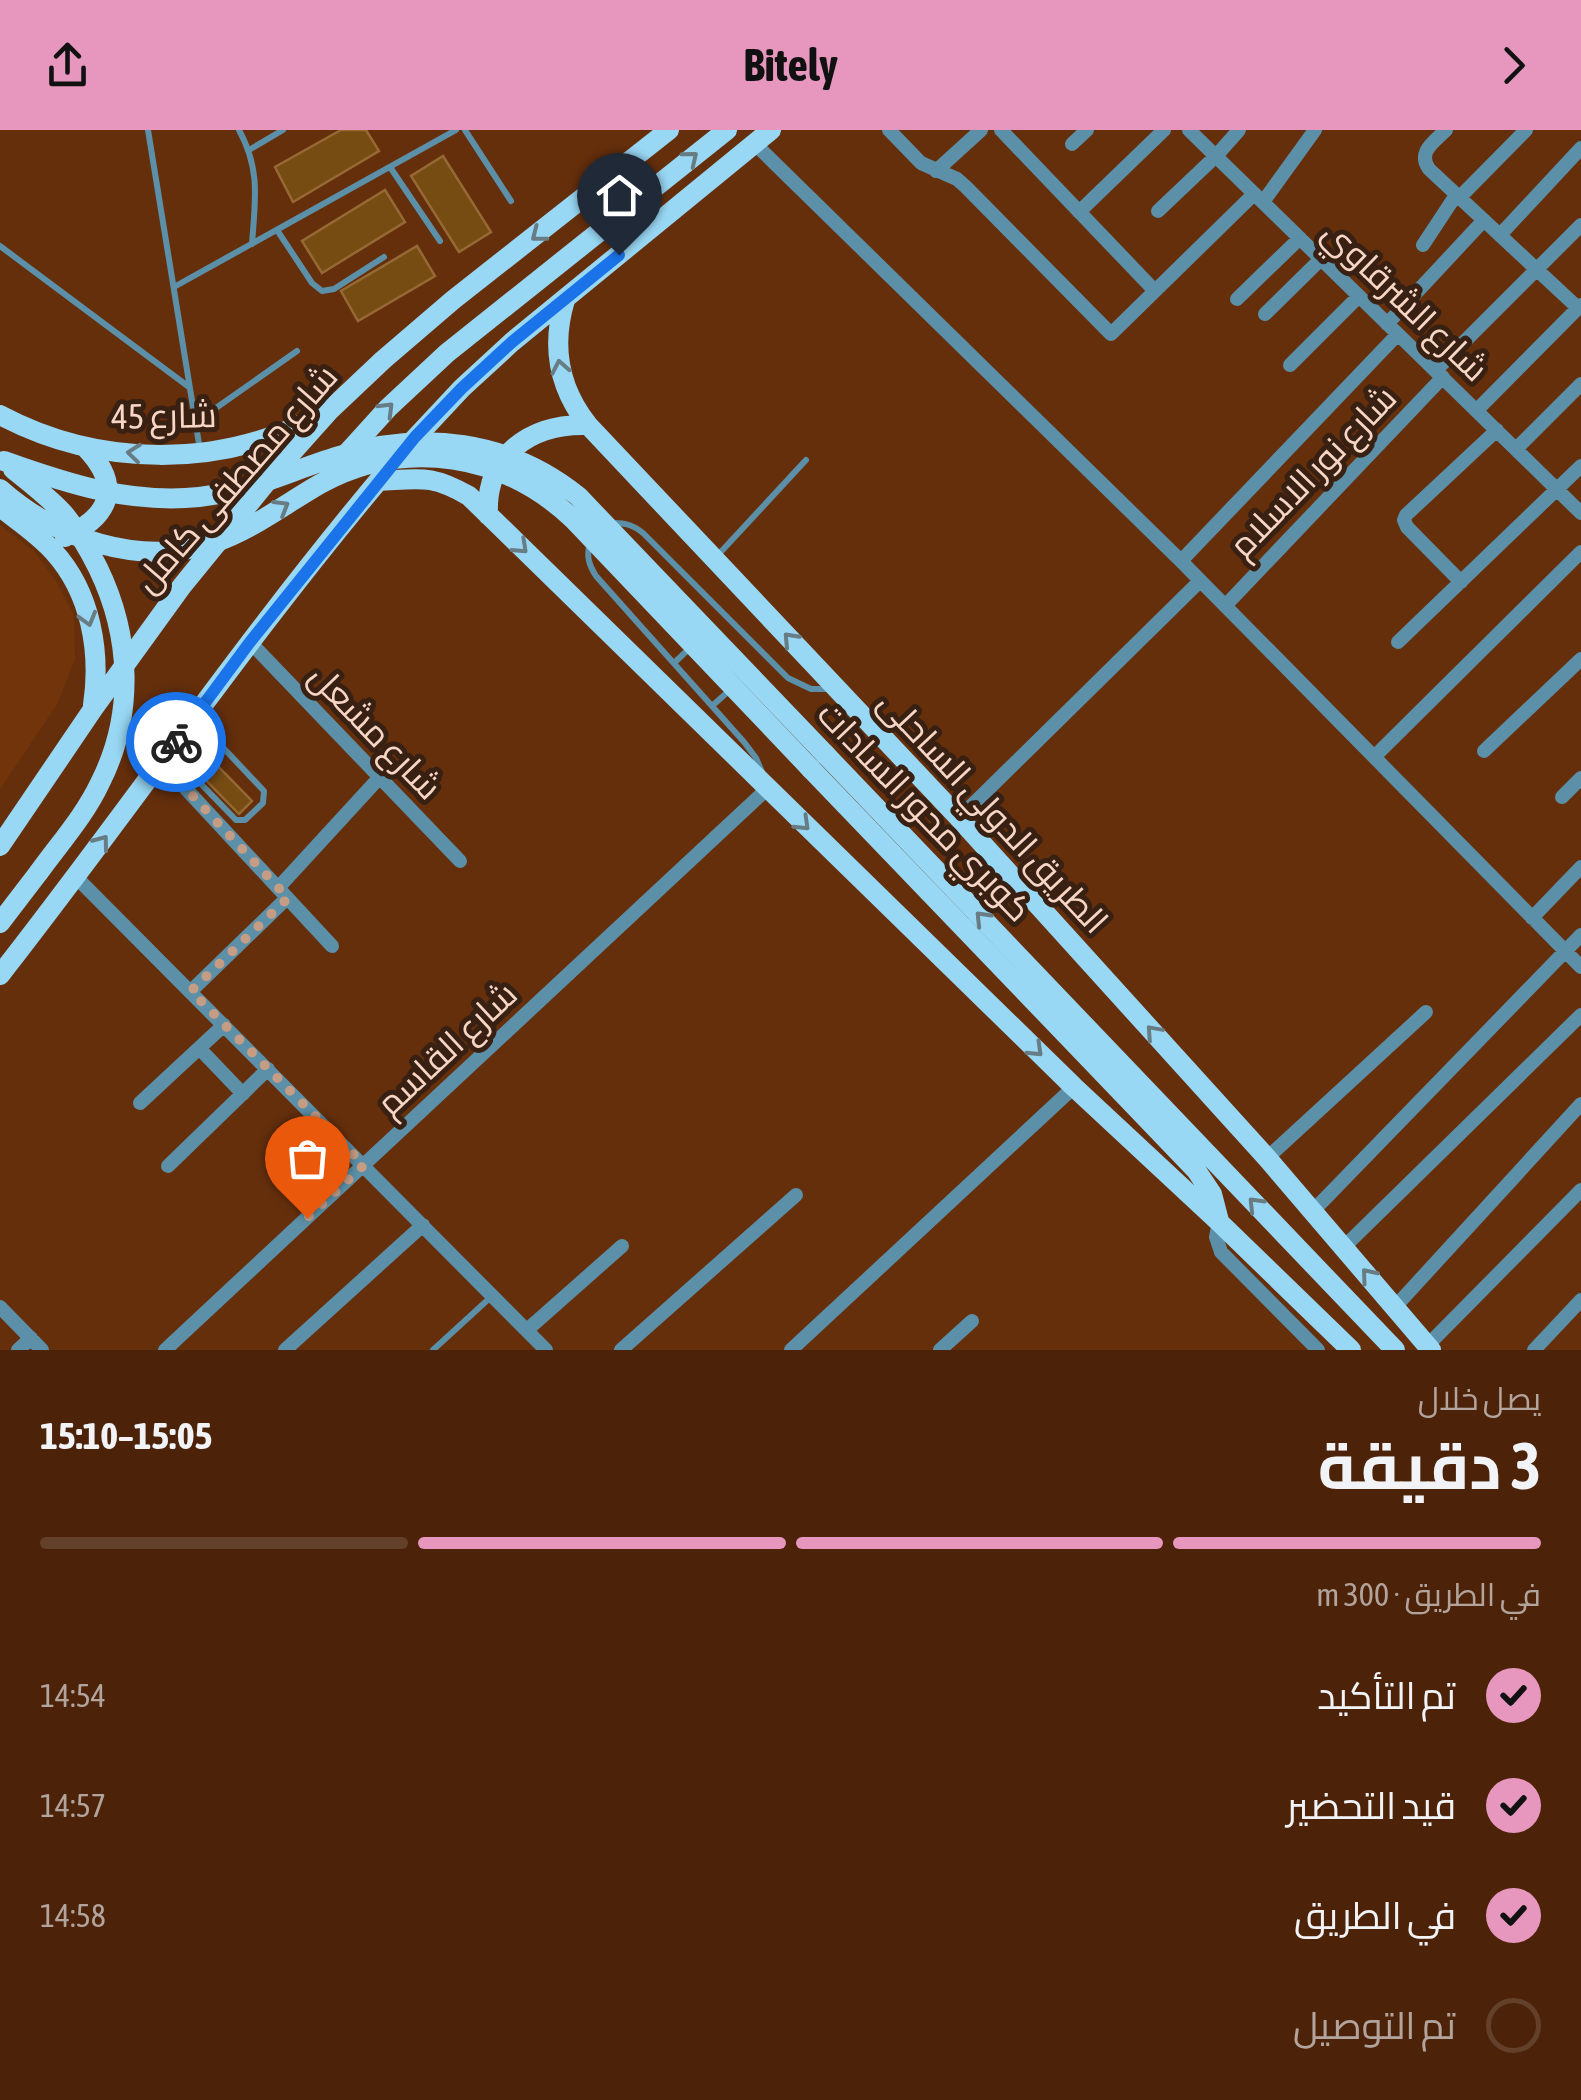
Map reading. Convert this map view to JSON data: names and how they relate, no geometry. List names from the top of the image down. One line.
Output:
{"streets":{"main road":["شارع 45","شارع مصطفى كامل","كوبري محور السادات","الطريق الدولي الساحلى"],"street":["شارع الشرقاوي","شارع نور الاسلام","شارع مشعل","شارع القاسم"]},"crossings":[["شارع الشرقاوي","شارع نور الاسلام"],["شارع 45","شارع مصطفى كامل"]],"page":{"header":"Bitely","heading":["3 دقيقة","يصل خلال","15:05–15:10"],"bar":"في الطريق · 300 m","list":[["تم التأكيد","14:54"],["قيد التحضير","14:57"],["في الطريق","14:58"],"تم التوصيل"]}}
